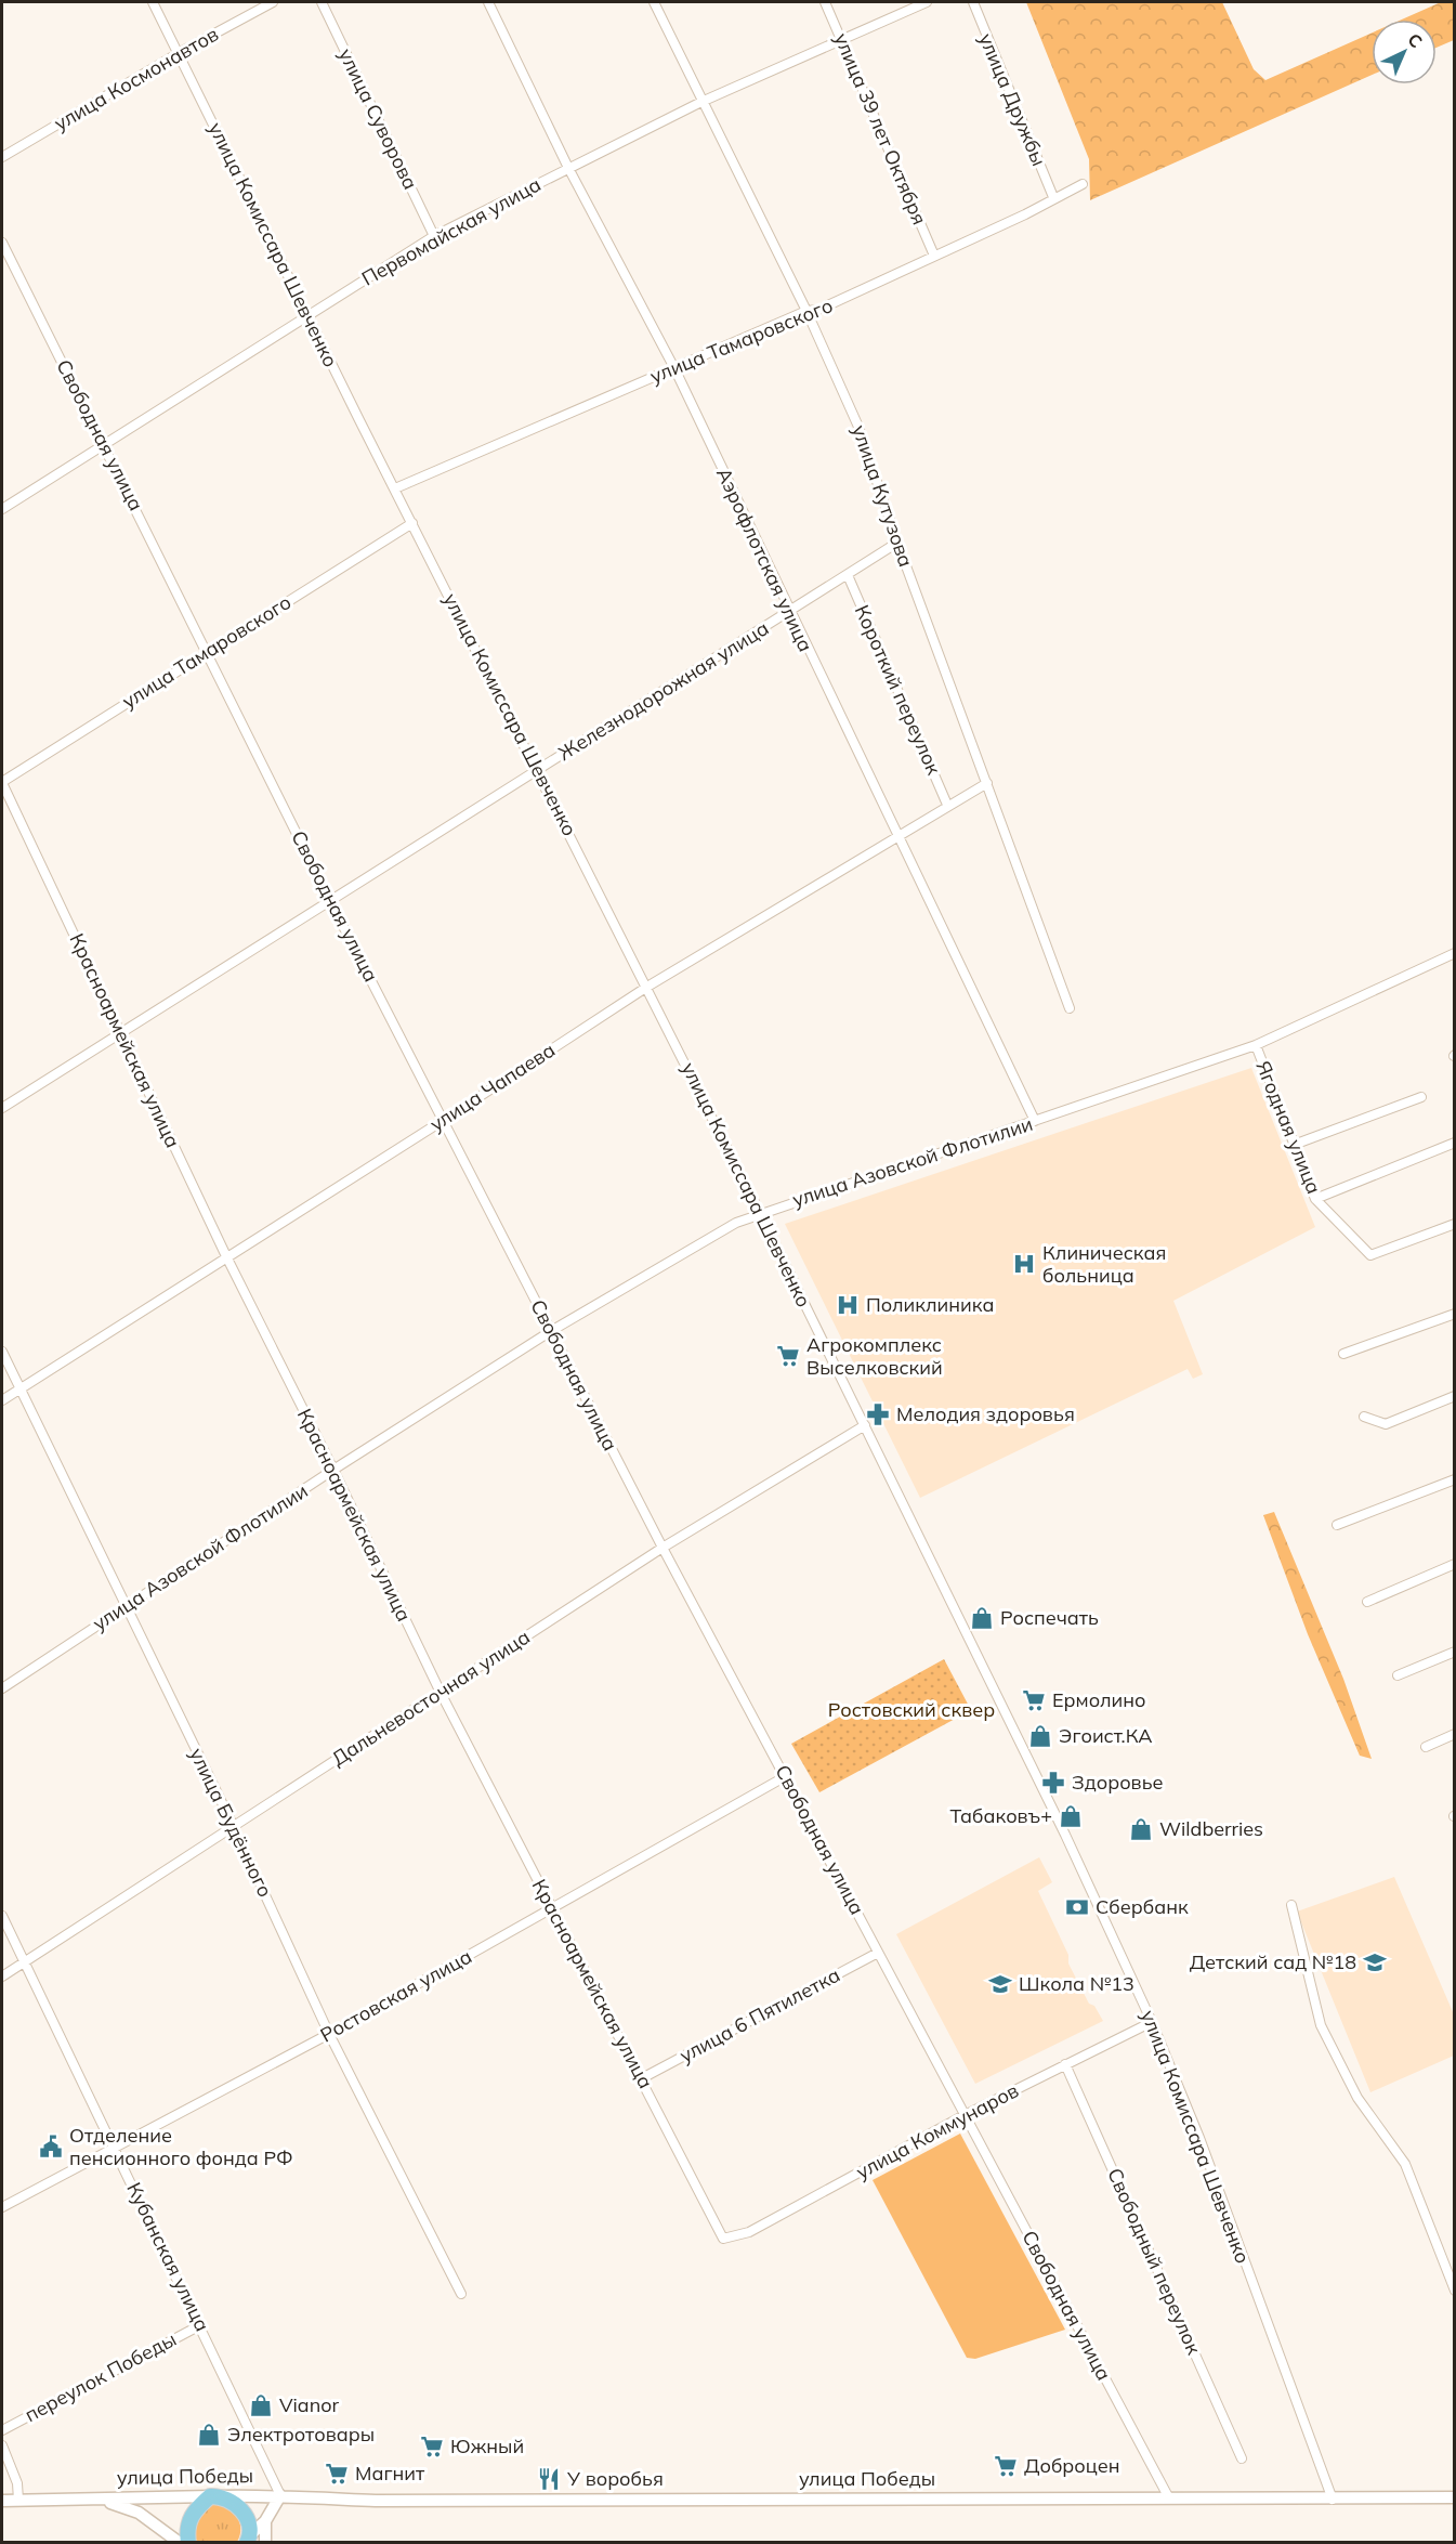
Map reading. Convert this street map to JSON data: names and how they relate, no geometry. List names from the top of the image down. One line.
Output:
{"streets":{"street":["улица Космонавтов","улица Дружбы","улица Суворова","улица 39 лет Октября","Первомайская улица","улица Комиссара Шевченко","улица Тамаровского","Свободная улица","улица Кутузова","Аэрофлотская улица","Короткий переулок","Железнодорожная улица","Красноармейская улица","улица Чапаева","Ягодная улица","улица Азовской Флотилии","Дальневосточная улица","улица Будённого","Ростовская улица","улица 6 Пятилетка","улица Коммунаров","Кубанская улица","Свободный переулок","переулок Победы","улица Победы"]},"crossings":[["улица Космонавтов","улица Комиссара Шевченко"],["улица Дружбы","улица Тамаровского"],["улица Суворова","Первомайская улица"],["улица 39 лет Октября","Первомайская улица"],["улица 39 лет Октября","улица Тамаровского"],["Первомайская улица","улица Комиссара Шевченко"],["Первомайская улица","Свободная улица"],["Первомайская улица","улица Кутузова"],["Первомайская улица","Аэрофлотская улица"],["улица Комиссара Шевченко","улица Тамаровского"],["улица Комиссара Шевченко","Железнодорожная улица"],["улица Комиссара Шевченко","улица Чапаева"],["улица Комиссара Шевченко","улица Азовской Флотилии"],["улица Комиссара Шевченко","Дальневосточная улица"],["улица Комиссара Шевченко","улица Коммунаров"],["улица Комиссара Шевченко","улица Победы"],["улица Тамаровского","Свободная улица"],["улица Тамаровского","улица Кутузова"],["улица Тамаровского","Аэрофлотская улица"],["улица Тамаровского","Красноармейская улица"],["Свободная улица","Железнодорожная улица"],["Свободная улица","улица Чапаева"],["Свободная улица","улица Азовской Флотилии"],["Свободная улица","Дальневосточная улица"],["Свободная улица","Ростовская улица"],["Свободная улица","улица 6 Пятилетка"],["Свободная улица","улица Коммунаров"],["Свободная улица","улица Победы"],["улица Кутузова","Железнодорожная улица"],["улица Кутузова","улица Чапаева"],["Аэрофлотская улица","Железнодорожная улица"],["Аэрофлотская улица","улица Чапаева"],["Аэрофлотская улица","улица Азовской Флотилии"],["Короткий переулок","Железнодорожная улица"],["Короткий переулок","улица Чапаева"],["Железнодорожная улица","Красноармейская улица"],["Красноармейская улица","улица Чапаева"],["Красноармейская улица","улица Азовской Флотилии"],["Красноармейская улица","Дальневосточная улица"],["Красноармейская улица","Ростовская улица"],["Красноармейская улица","улица 6 Пятилетка"],["Красноармейская улица","улица Коммунаров"],["улица Чапаева","улица Будённого"],["Ягодная улица","улица Азовской Флотилии"],["улица Азовской Флотилии","улица Будённого"],["Дальневосточная улица","улица Будённого"],["Дальневосточная улица","Кубанская улица"],["улица Будённого","Ростовская улица"],["Ростовская улица","Кубанская улица"],["улица Коммунаров","Свободный переулок"],["Кубанская улица","переулок Победы"],["Кубанская улица","улица Победы"]],"parks":["Ростовский сквер"],"places":{"hospital":["Клиническая больница","Поликлиника"],"supermarket":["Агрокомплекс Выселковский","Ермолино","Южный","Доброцен","Магнит"],"pharmacy":["Мелодия здоровья","Здоровье"],"shop":["Роспечать","Эгоист.КА","Табаковъ+","Wildberries","Vianor","Электротовары"],"bank":["Сбербанк"],"school or university":["Детский сад №18","Школа №13"],"public building":["Отделение пенсионного фонда РФ"],"restaurant":["У воробья"]},"north":"top right"}
